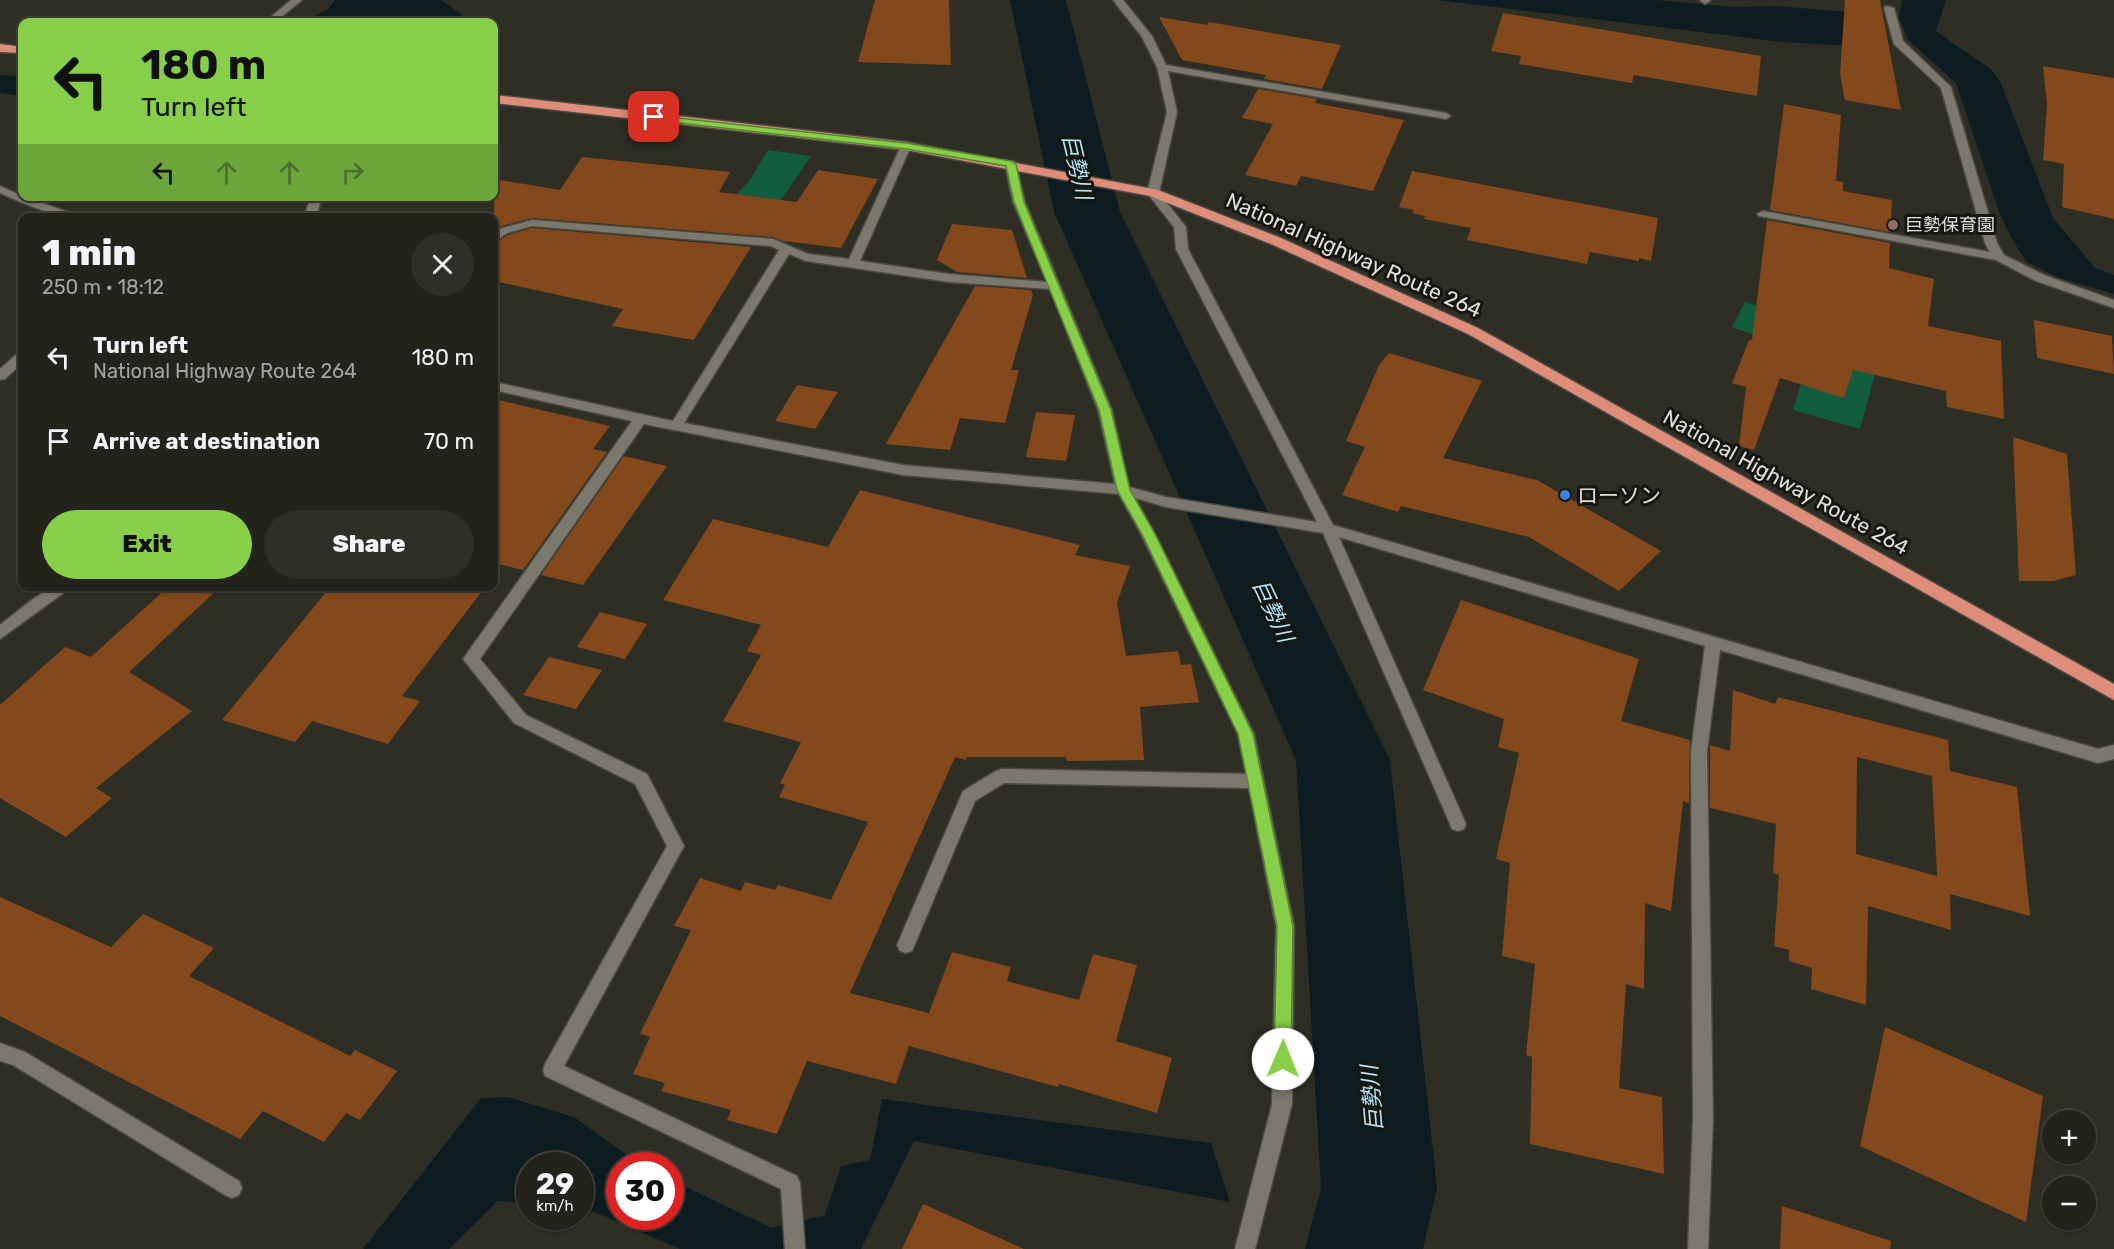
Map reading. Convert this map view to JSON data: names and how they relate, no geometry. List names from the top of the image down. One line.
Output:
{"streets":{"highway":["National Highway Route 264"]},"water":["巨勢川"],"places":["巨勢保育園","ローソン"],"page":{"turn":["180 m","Turn left"],"heading":["1 min","250 m · 18:12"],"list":[{"name":"Turn left","note":"National Highway Route 264","value":"180 m"},{"name":"Arrive at destination","value":"70 m"}],"buttons":["Exit","Share"],"map_buttons":["+","−"],"speed":"29 km/h","limit":"30"}}
